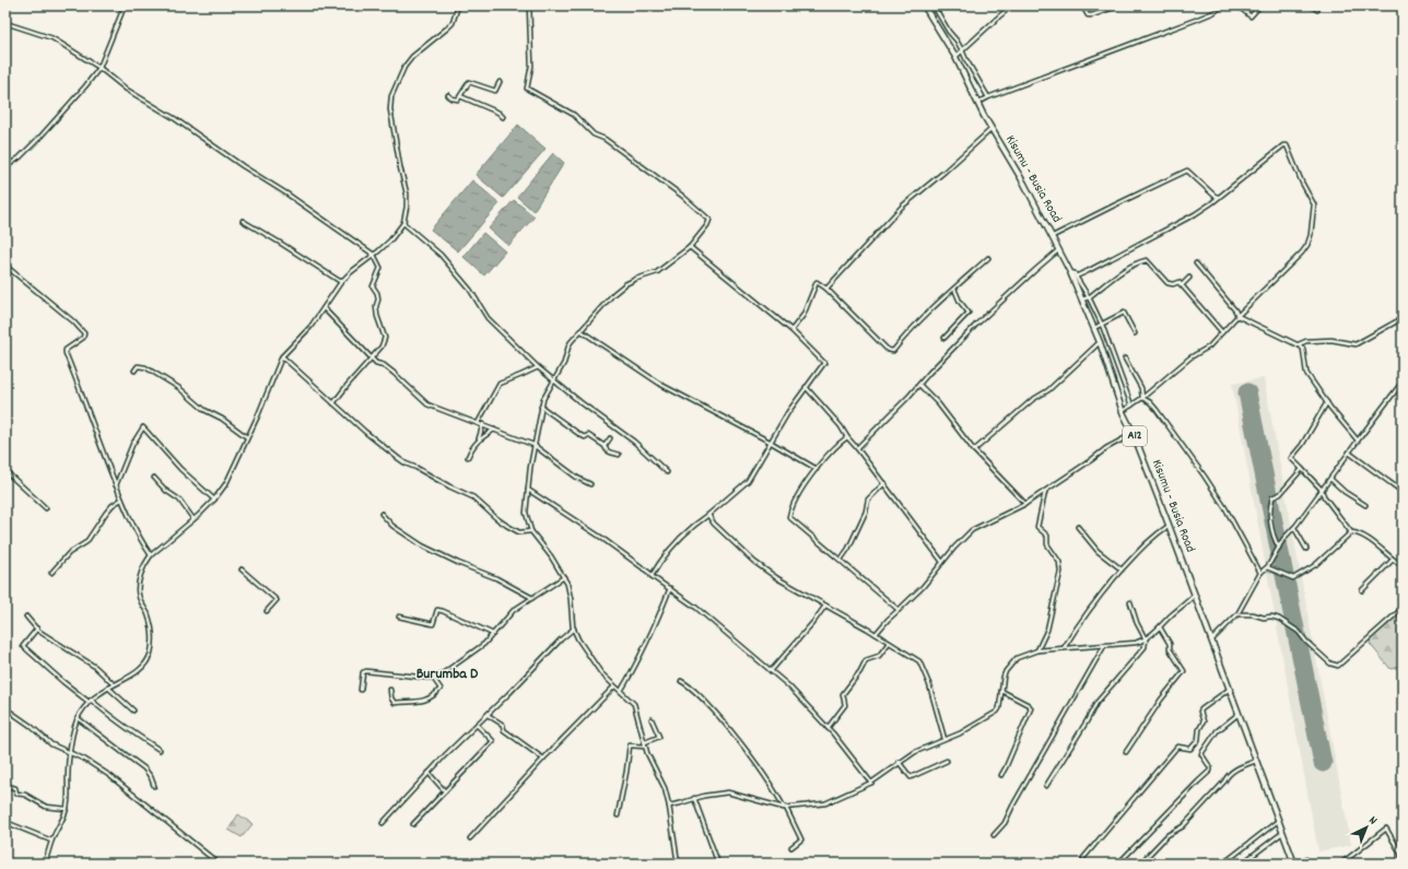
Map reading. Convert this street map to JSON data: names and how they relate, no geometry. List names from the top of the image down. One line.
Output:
{"streets":{"highway":["Kisumu - Busia Road","A12"]},"districts":["Burumba D"],"north":"top right"}
